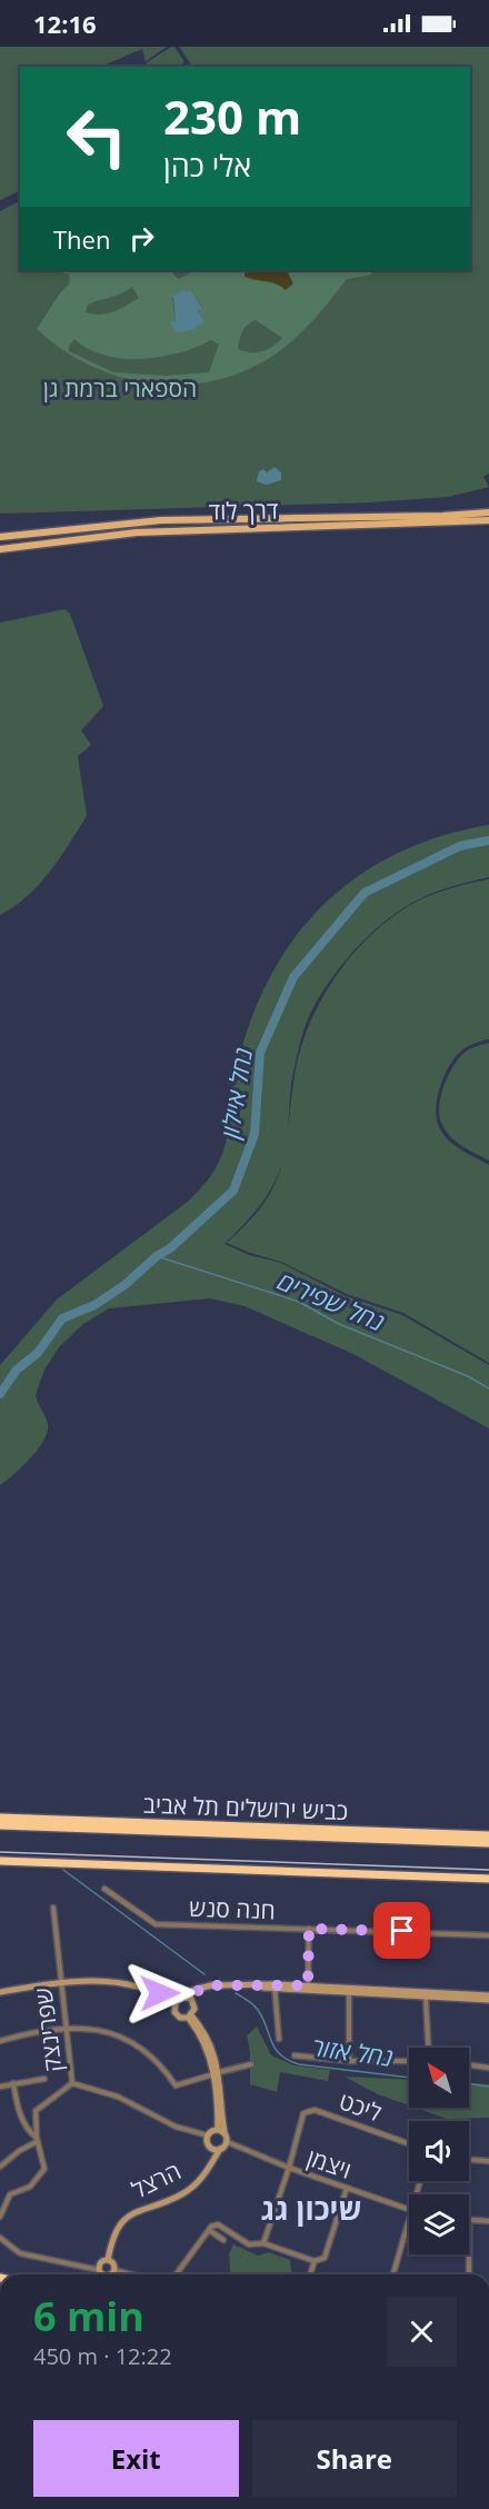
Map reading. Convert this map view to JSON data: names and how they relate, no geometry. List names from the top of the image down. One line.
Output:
{"streets":{"highway":["כביש ירושלים תל אביב"],"main road":["דרך לוד"],"street":["חנה סנש","שפרינצק","ליכט","ויצמן","הרצל"]},"crossings":[["ליכט","ויצמן"]],"districts":["שיכון גג"],"water":["נחל איילון","נחל שפירים","נחל אזור"],"parks":["הספארי ברמת גן"],"north":"top left","page":{"status":"12:16","turn":["230 m","אלי כהן"],"then":"Then","heading":["6 min","450 m · 12:22"],"buttons":["Exit","Share"]}}
